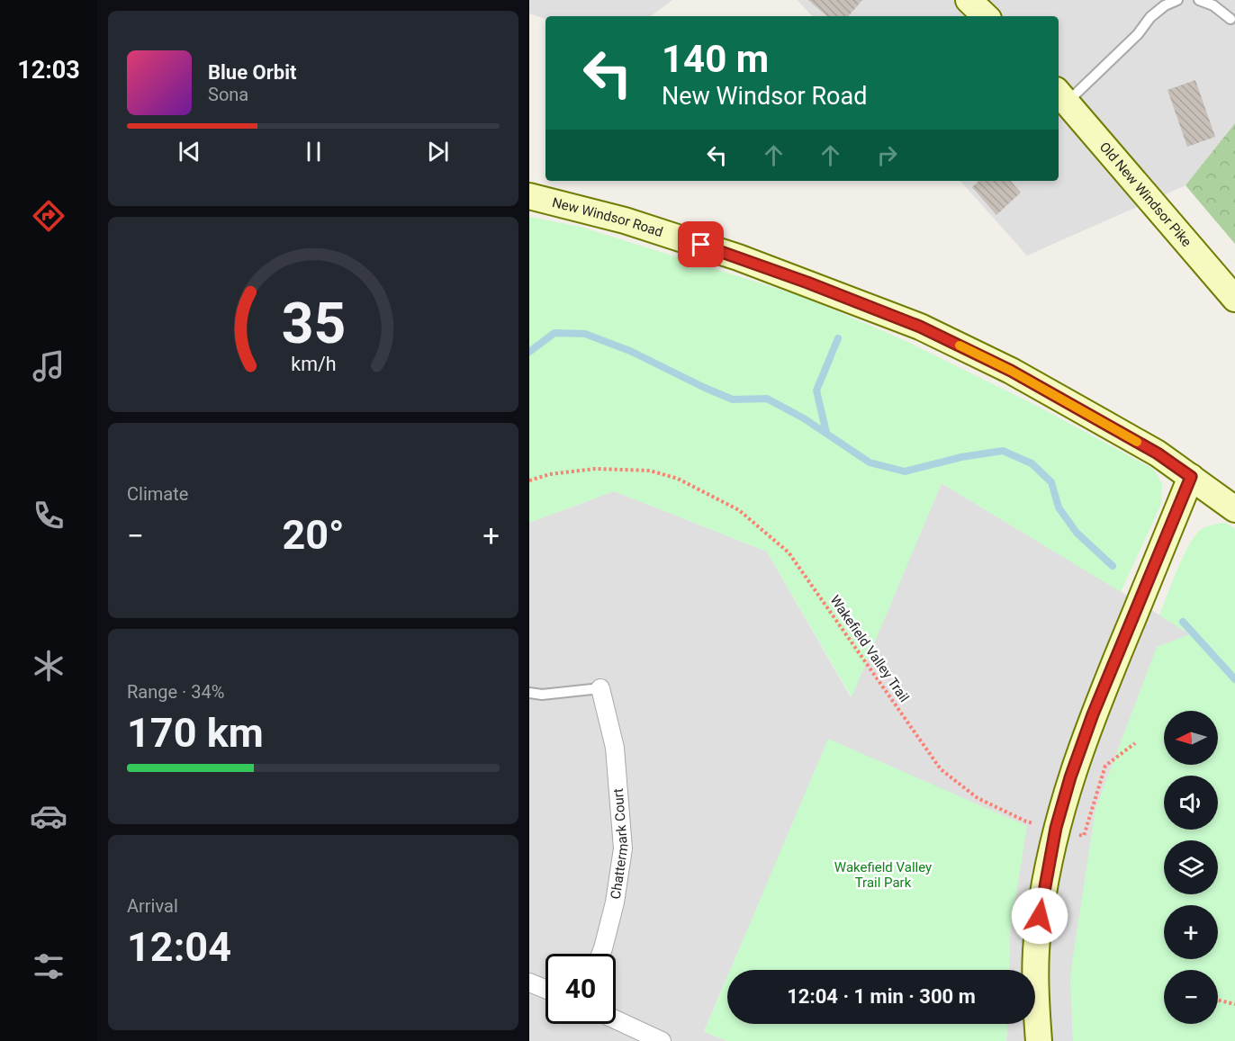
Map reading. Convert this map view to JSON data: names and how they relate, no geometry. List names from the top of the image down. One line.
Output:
{"streets":{"street":["Old New Windsor Pike","New Windsor Road","Chattermark Court"],"path":["Wakefield Valley Trail"]},"parks":["Wakefield Valley Trail Park"],"north":"left","page":{"tabs":"12:03","turn":["140 m","New Windsor Road"],"song":["Blue Orbit","Sona"],"tile":["Climate",["Range · 34%","170 km"],["Arrival","12:04"]],"heat":["−","20°","+"],"map_buttons":["+","−"],"limit":"40","trip":"12:04 · 1 min · 300 m","gauge":["35","km/h"]}}
